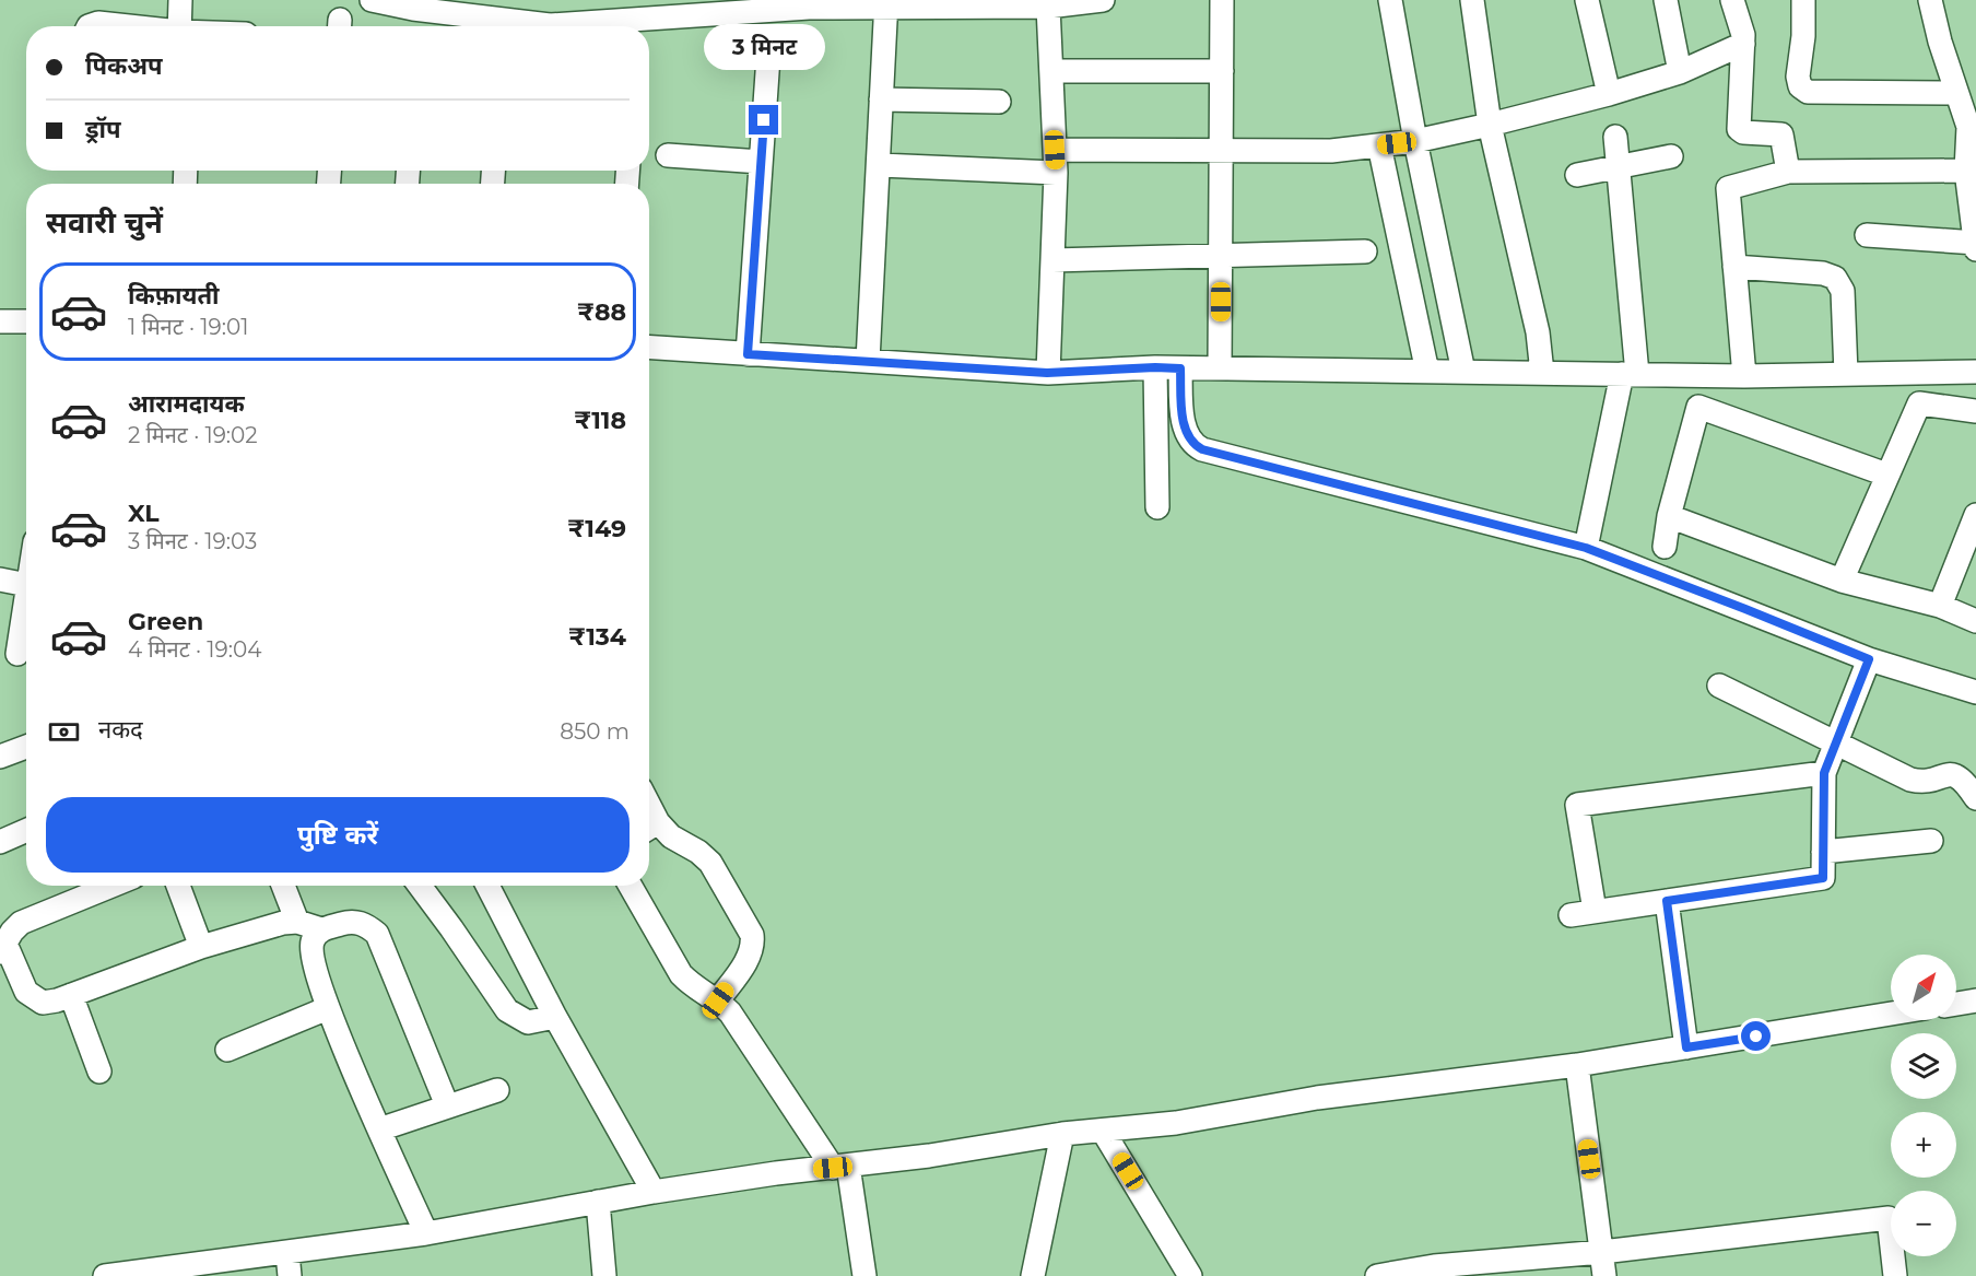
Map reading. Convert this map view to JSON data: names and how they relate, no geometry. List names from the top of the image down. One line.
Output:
{"north":"top right","page":{"bubble":"3 मिनट","banner":["पिकअप","ड्रॉप"],"heading":"सवारी चुनें","list":[{"name":"किफ़ायती","note":"1 मिनट · 19:01","value":"₹88"},{"name":"आरामदायक","note":"2 मिनट · 19:02","value":"₹118"},{"name":"XL","note":"3 मिनट · 19:03","value":"₹149"},{"name":"Green","note":"4 मिनट · 19:04","value":"₹134"}],"pay":["नकद","850 m"],"buttons":"पुष्टि करें","map_buttons":["+","−"]}}
